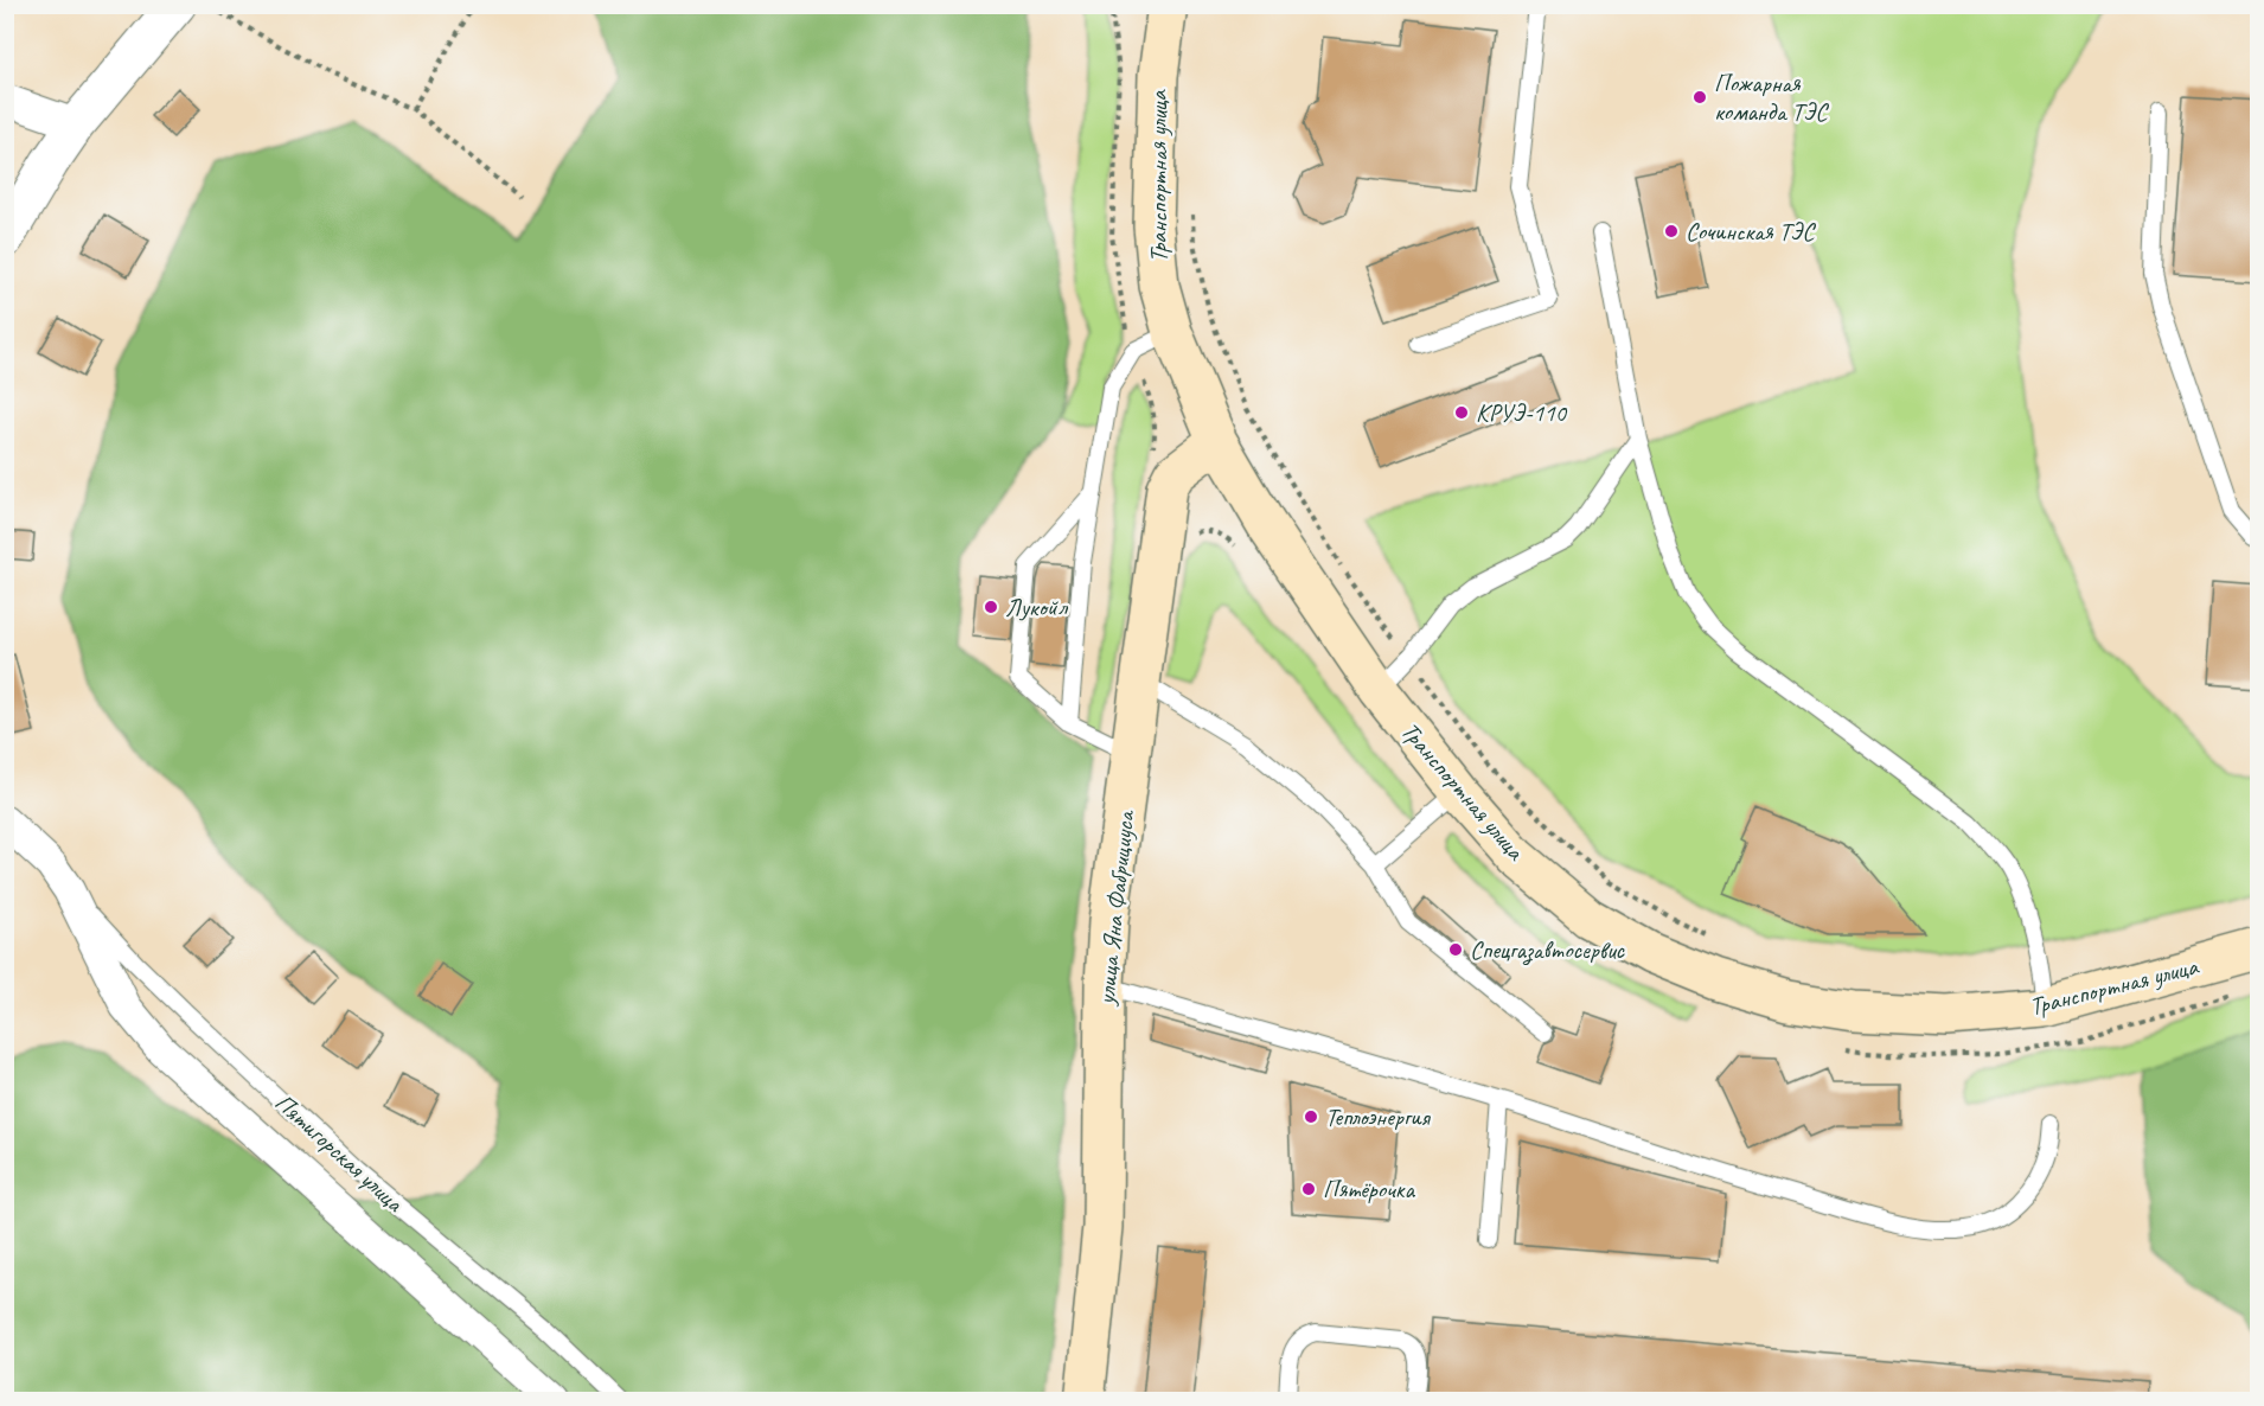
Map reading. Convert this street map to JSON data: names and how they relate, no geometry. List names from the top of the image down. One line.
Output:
{"streets":{"main road":["Транспортная улица","улица Яна Фабрициуса"],"street":["Пятигорская улица"]},"crossings":[["Транспортная улица","улица Яна Фабрициуса"]],"places":["Пожарная команда ТЭС","Сочинская ТЭС","КРУЭ-110","Лукойл","Спецгазавтосервис","Теплоэнергия","Пятёрочка"]}
